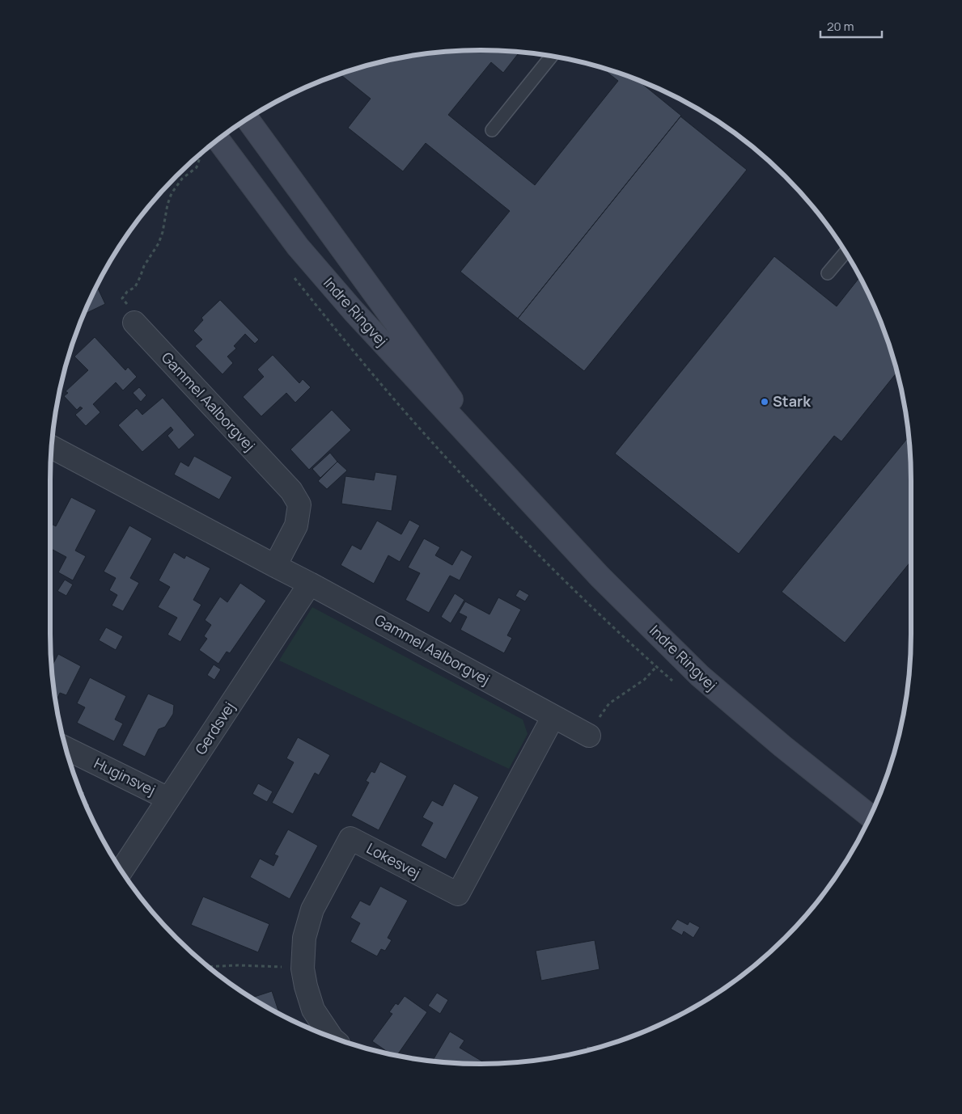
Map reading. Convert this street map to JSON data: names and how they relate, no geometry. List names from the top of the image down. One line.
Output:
{"streets":{"street":["Indre Ringvej","Gammel Aalborgvej","Gerdsvej","Huginsvej","Lokesvej"]},"crossings":[["Gammel Aalborgvej","Gerdsvej"],["Gammel Aalborgvej","Lokesvej"],["Gerdsvej","Huginsvej"]],"places":["Stark"],"scale_bar":"20 m"}
